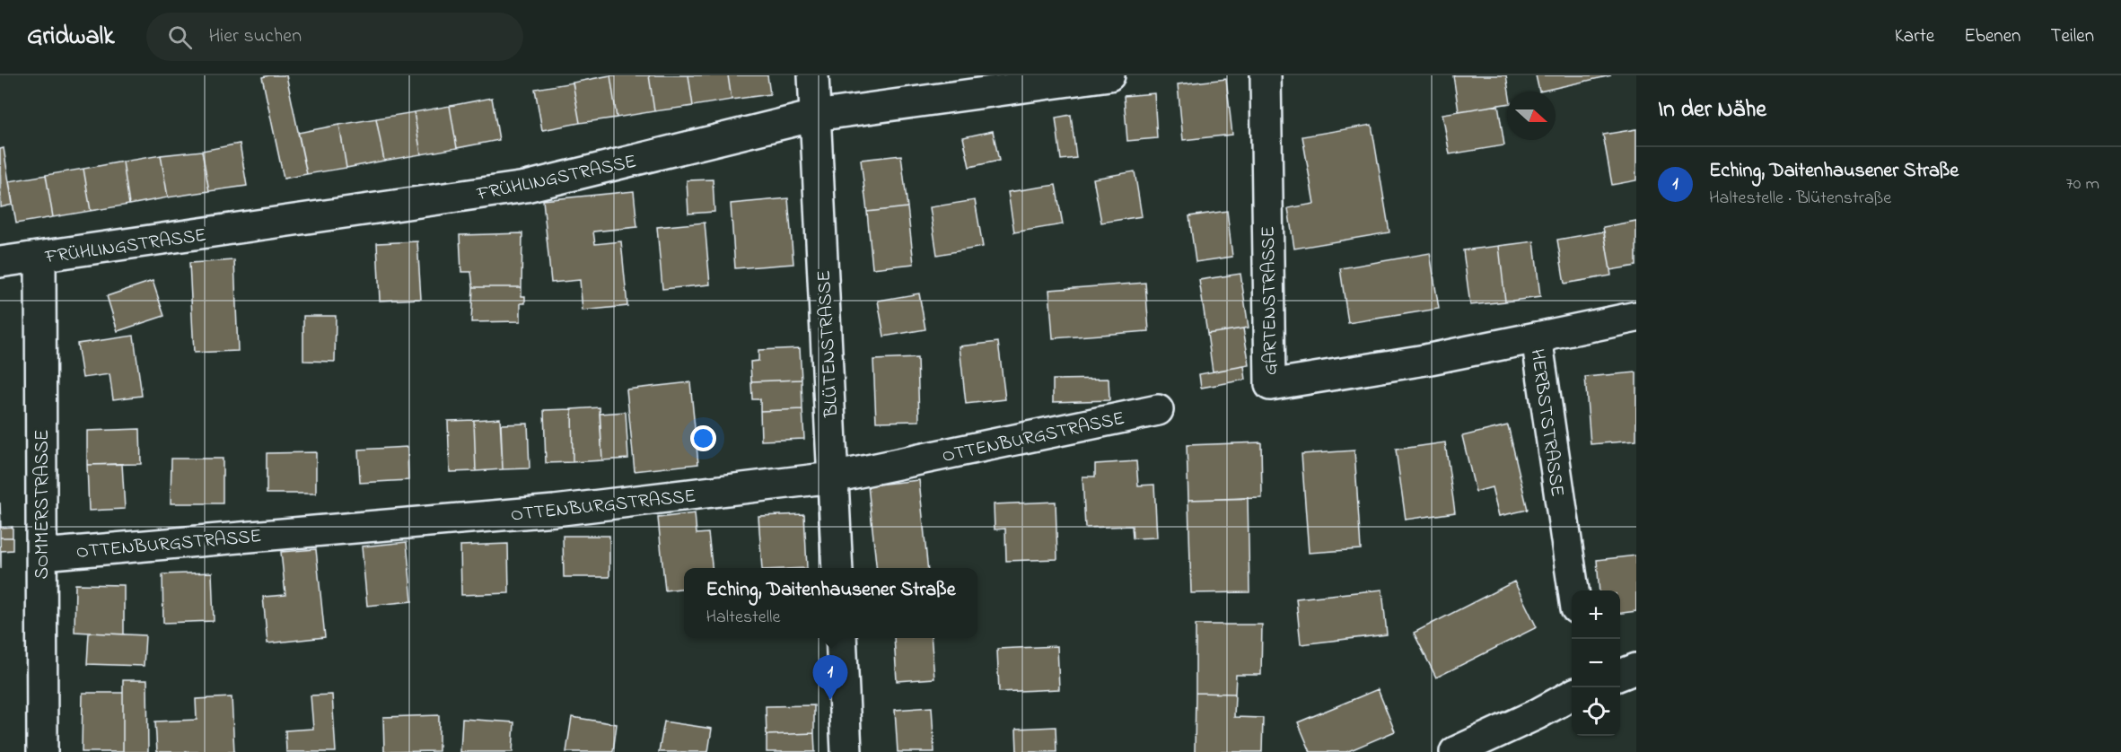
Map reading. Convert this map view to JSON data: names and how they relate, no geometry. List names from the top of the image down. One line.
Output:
{"streets":{"street":["FRÜHLINGSTRASSE","GARTENSTRASSE","BLÜTENSTRASSE","HERBSTSTRASSE","OTTENBURGSTRASSE","SOMMERSTRASSE"]},"crossings":[["FRÜHLINGSTRASSE","BLÜTENSTRASSE"],["FRÜHLINGSTRASSE","SOMMERSTRASSE"],["GARTENSTRASSE","HERBSTSTRASSE"],["BLÜTENSTRASSE","OTTENBURGSTRASSE"],["OTTENBURGSTRASSE","SOMMERSTRASSE"]],"north":"right","page":{"header":"Gridwalk","search":"Hier suchen","nav":["Karte","Ebenen","Teilen"],"heading":"In der Nähe","list":[{"mark":"1","name":"Eching, Daitenhausener Straße","note":"Haltestelle · Blütenstraße","value":"70 m"}],"popup":["Eching, Daitenhausener Straße","Haltestelle"],"map_buttons":["+","−"],"pins":"1"}}
